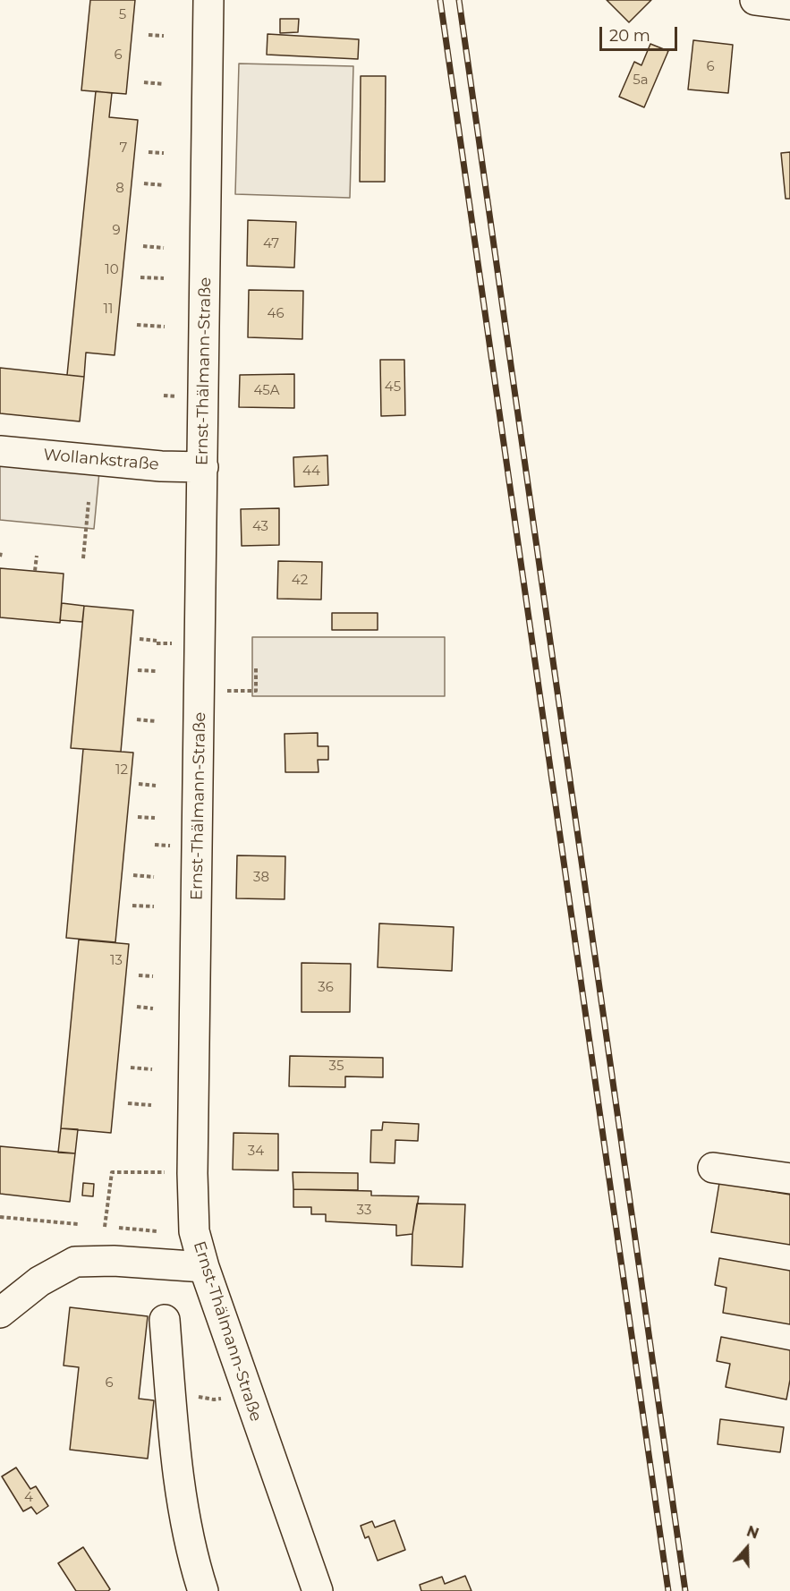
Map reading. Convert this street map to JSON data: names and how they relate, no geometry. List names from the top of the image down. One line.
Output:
{"streets":{"street":["Ernst-Thälmann-Straße","Wollankstraße"]},"crossings":[["Ernst-Thälmann-Straße","Wollankstraße"]],"house_numbers":["5","6","6","5a","7","8","9","47","10","11","46","45","45A","44","43","42","12","38","13","36","35","34","33","6","4"],"scale_bar":"20 m","north":"top"}
